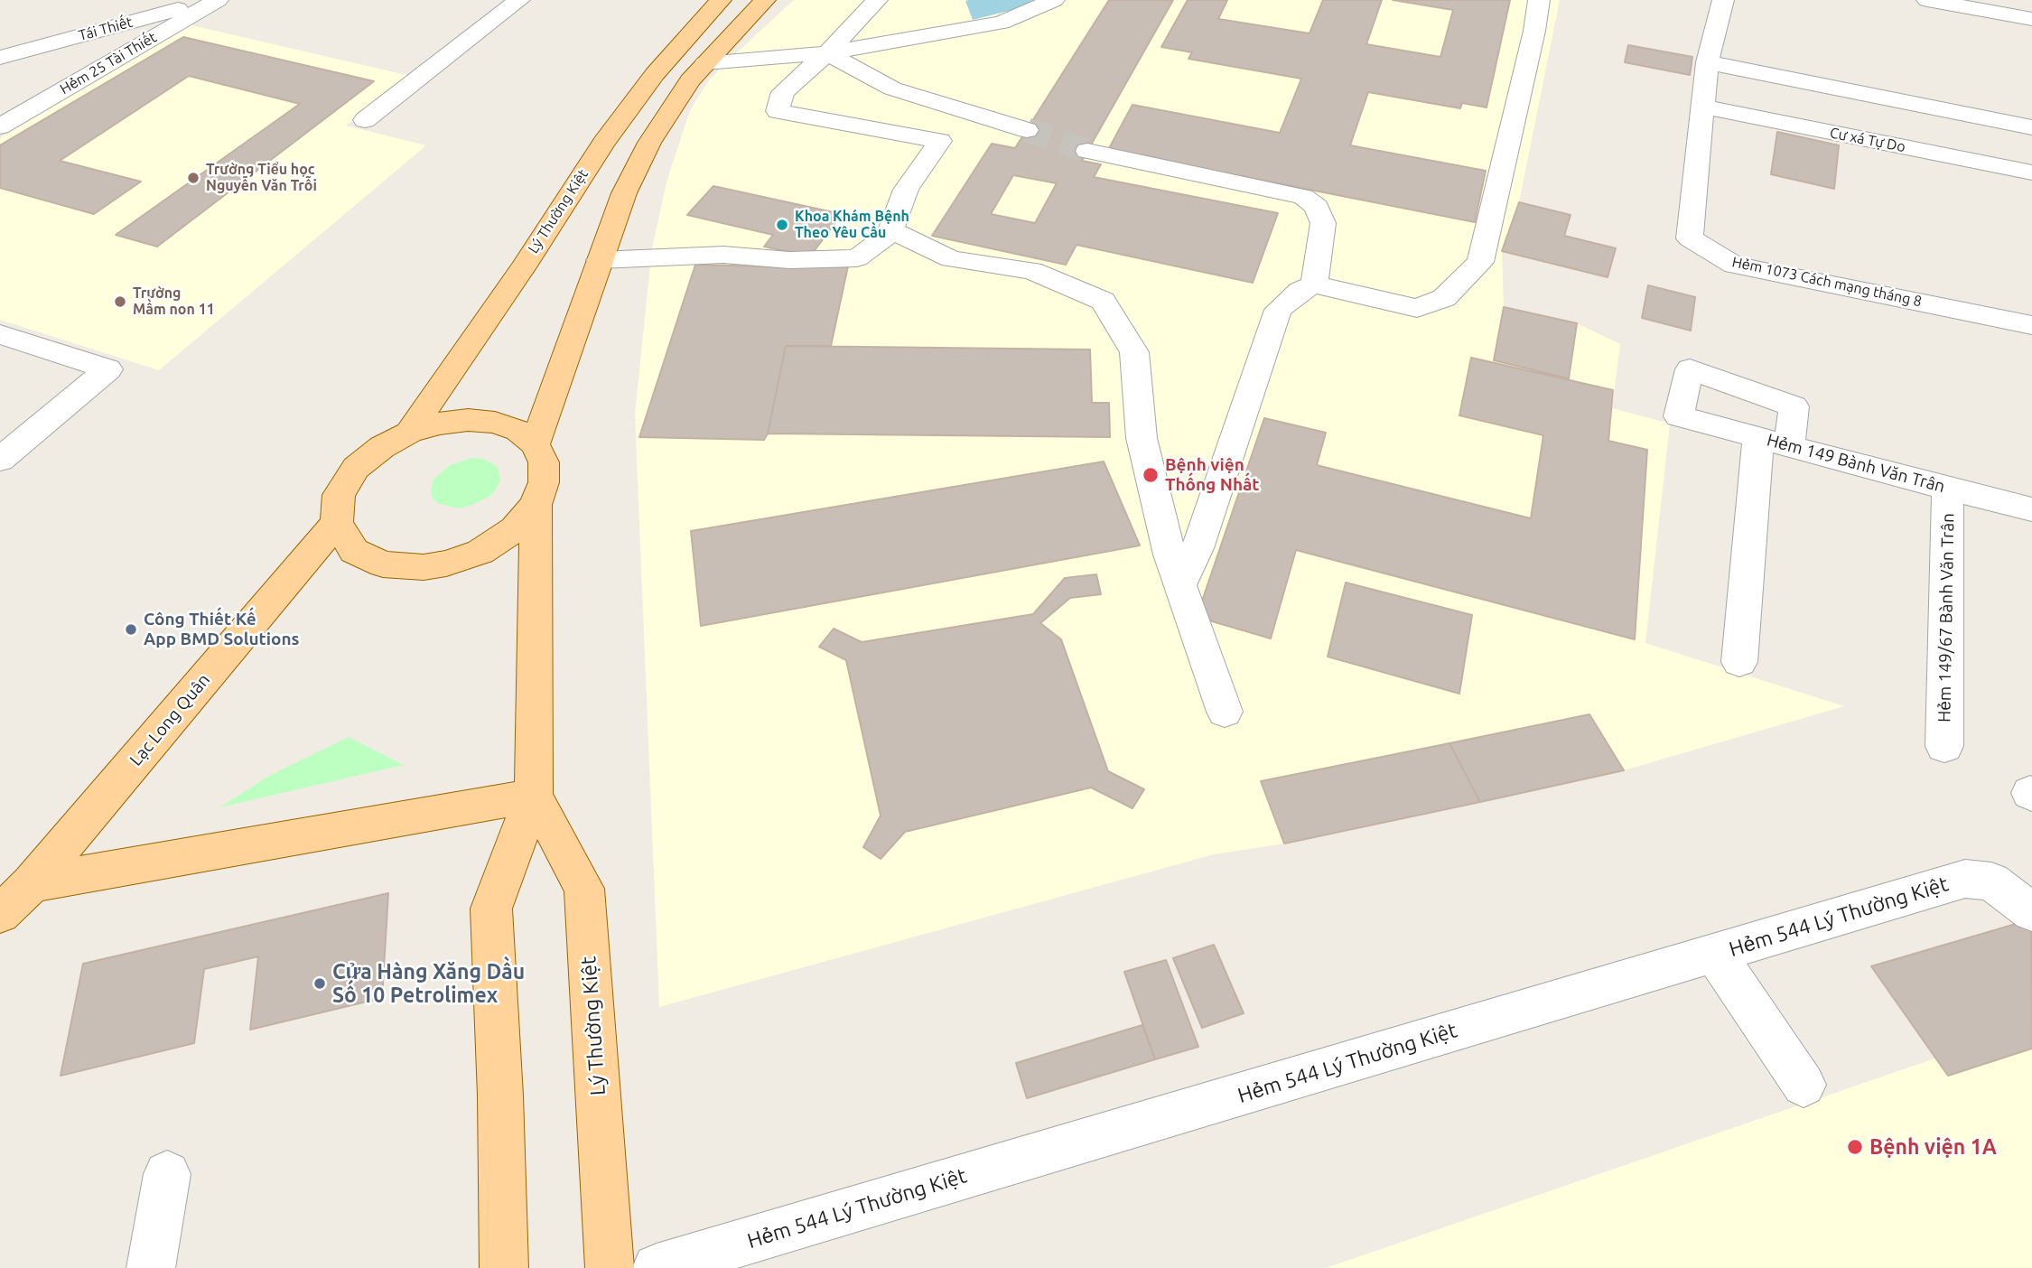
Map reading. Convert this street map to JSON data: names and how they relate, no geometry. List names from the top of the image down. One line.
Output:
{"streets":{"main road":["Lý Thường Kiệt","Lạc Long Quân"],"street":["Tái Thiết","Hẻm 25 Tài Thiết","Cư xá Tự Do","Hẻm 1073 Cách mạng tháng 8","Hẻm 149 Bành Văn Trân","Hẻm 149/67 Bành Văn Trân","Hẻm 544 Lý Thường Kiệt"]},"crossings":[["Cư xá Tự Do","Hẻm 1073 Cách mạng tháng 8"],["Lý Thường Kiệt","Lạc Long Quân"],["Hẻm 149 Bành Văn Trân","Hẻm 149/67 Bành Văn Trân"]],"places":["Trường Tiểu học Nguyễn Văn Trỗi","Khoa Khám Bệnh Theo Yêu Cầu","Trường Mầm non 11","Bệnh viện Thống Nhất","Công Thiết Kế App BMD Solutions","Cửa Hàng Xăng Dầu Số 10 Petrolimex","Bệnh viện 1A"]}
